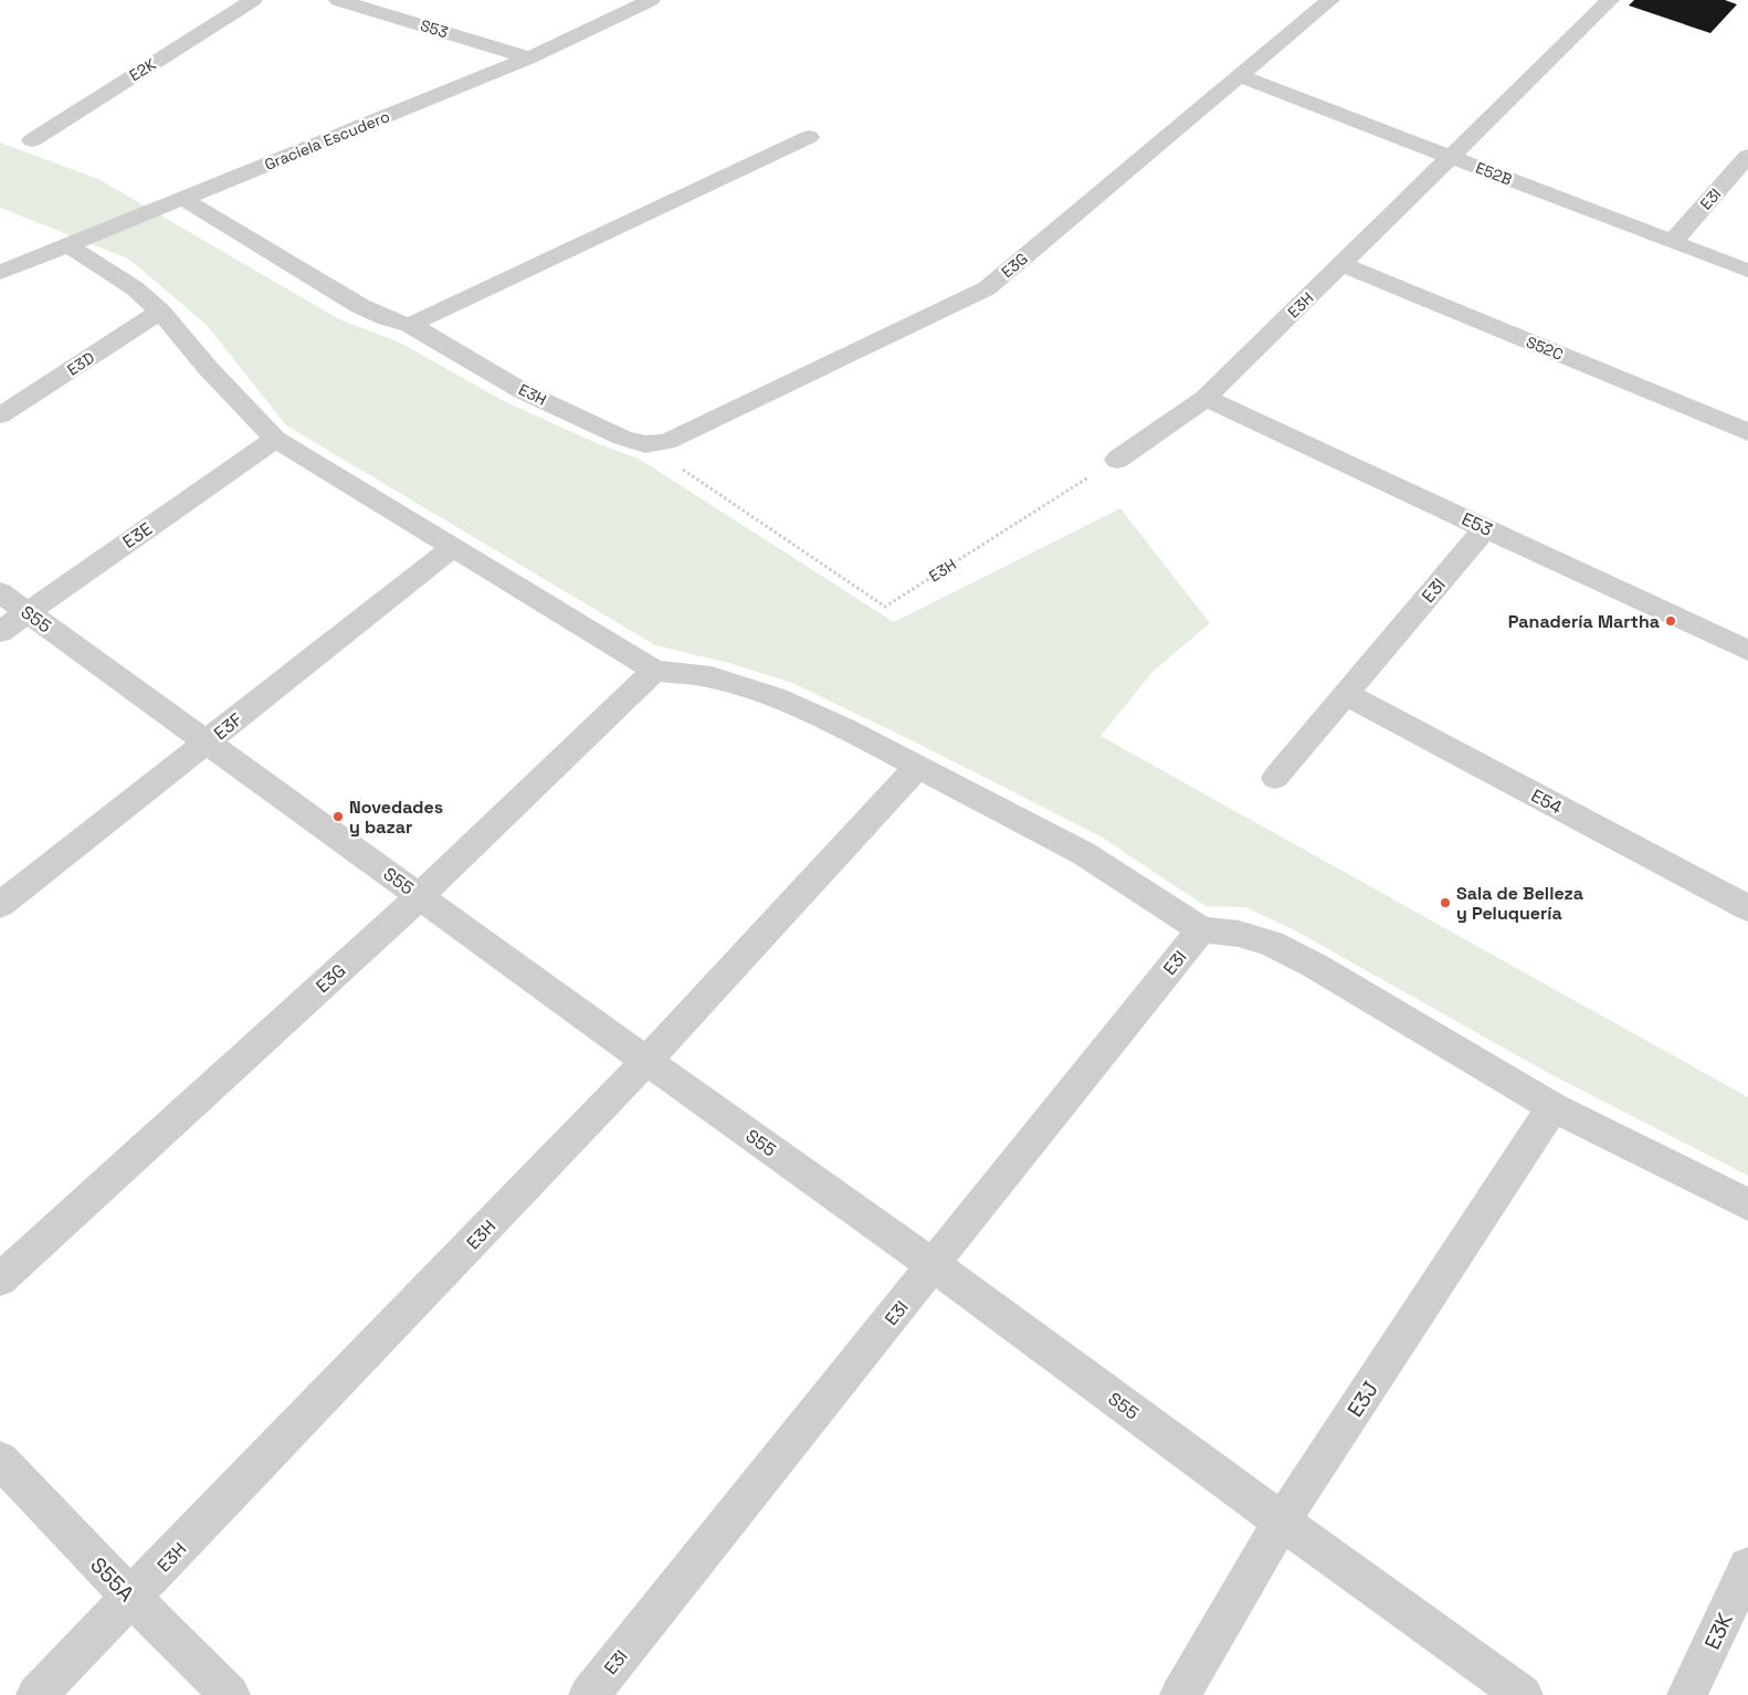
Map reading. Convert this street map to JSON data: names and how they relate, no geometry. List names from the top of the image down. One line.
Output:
{"streets":{"street":["S53","E2K","Graciela Escudero","E52B","E3I","E3G","E3H","S52C","E3D","E53","E3E","S55","E3F","E54","E3J","S55A","E3K"]},"crossings":[["S53","Graciela Escudero"],["Graciela Escudero","E3H"],["E52B","E3I"],["E52B","E3G"],["E52B","E3H"],["E3I","E53"],["E3I","S55"],["E3I","E54"],["E3G","E3H"],["E3G","S55"],["E3H","S52C"],["E3H","E53"],["E3H","S55"],["E3H","S55A"],["E3E","S55"],["S55","E3F"],["S55","E3J"]],"places":["Panadería Martha","Novedades y bazar","Sala de Belleza y Peluquería"]}
